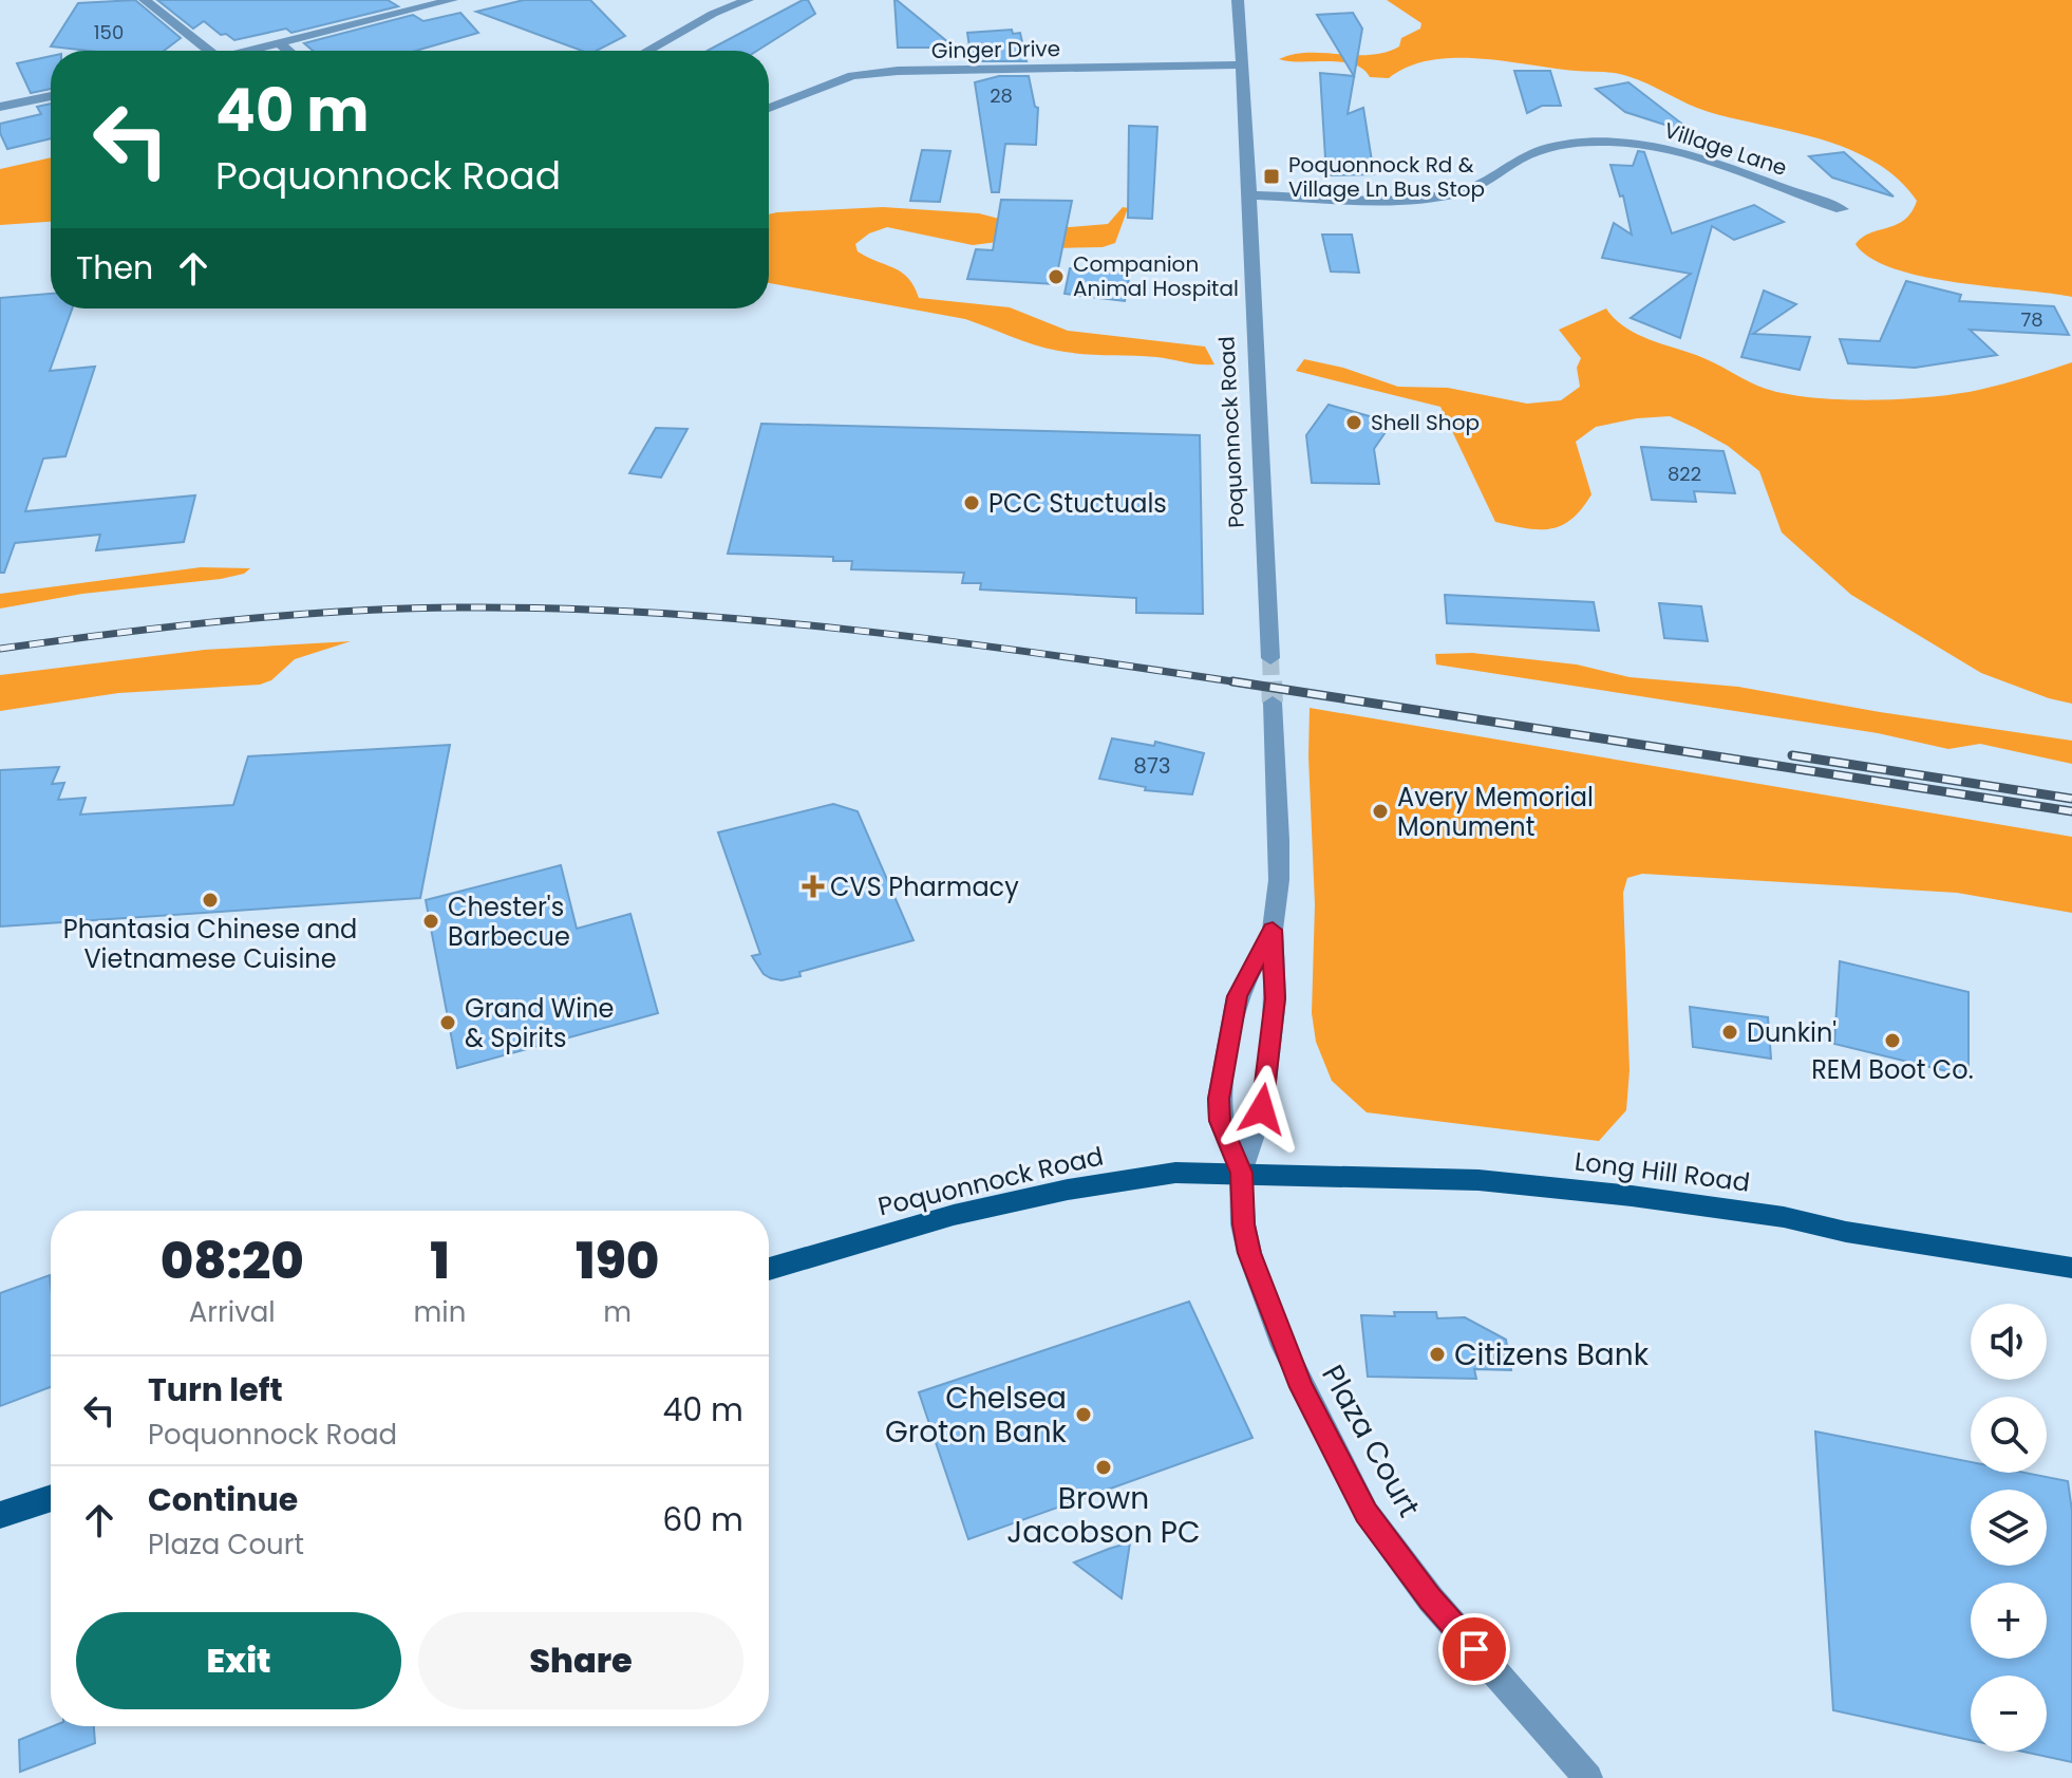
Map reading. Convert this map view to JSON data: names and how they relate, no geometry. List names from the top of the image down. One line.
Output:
{"streets":{"main road":["Poquonnock Road","Long Hill Road"],"street":["Ginger Drive","Village Lane","Plaza Court"]},"crossings":[["Ginger Drive","Poquonnock Road"],["Village Lane","Poquonnock Road"],["Poquonnock Road","Long Hill Road"],["Poquonnock Road","Plaza Court"],["Long Hill Road","Plaza Court"]],"places":{"transit":["Poquonnock Rd & Village Ln Bus Stop"],"other":["Companion Animal Hospital","Shell Shop","PCC Stuctuals","Avery Memorial Monument","Phantasia Chinese and Vietnamese Cuisine","Chester's Barbecue","Grand Wine & Spirits","Dunkin'","REM Boot Co.","Citizens Bank","Chelsea Groton Bank","Brown Jacobson PC"],"health":["CVS Pharmacy"]},"house_numbers":["150","28","78","822","873"],"page":{"turn":["40 m","Poquonnock Road"],"then":"Then","eta":["08:20","Arrival","1","min","190","m"],"map_buttons":["+","−"],"list":[{"name":"Turn left","note":"Poquonnock Road","value":"40 m"},{"name":"Continue","note":"Plaza Court","value":"60 m"}],"buttons":["Exit","Share"]}}
